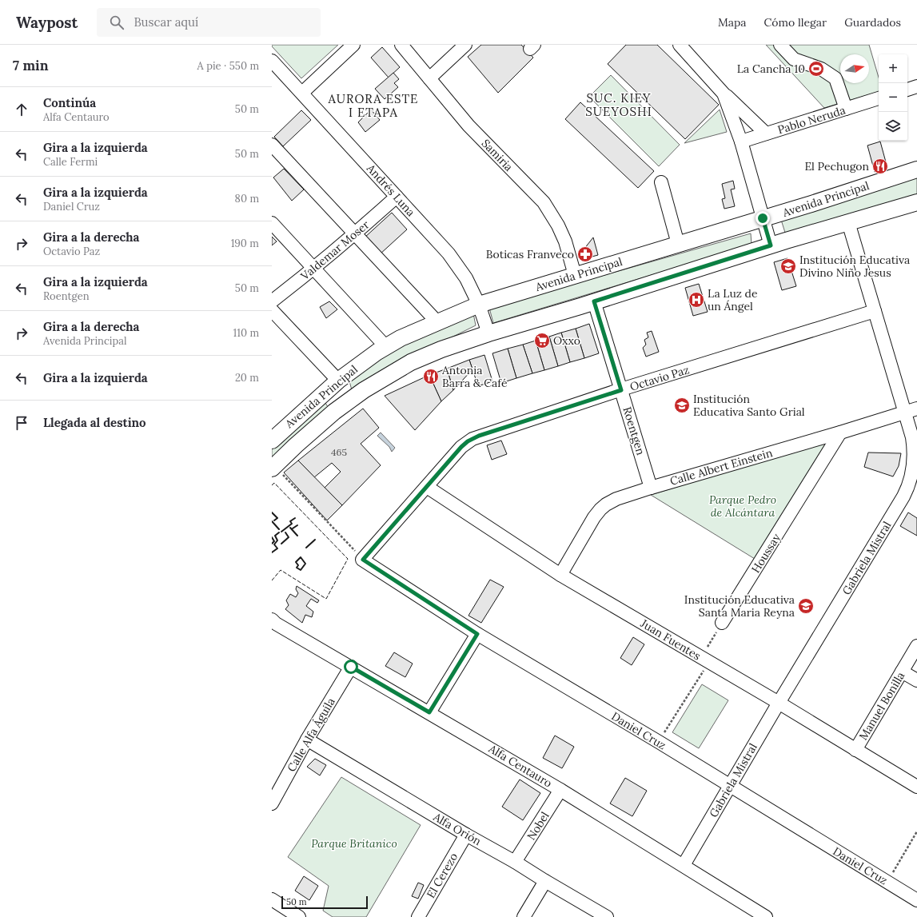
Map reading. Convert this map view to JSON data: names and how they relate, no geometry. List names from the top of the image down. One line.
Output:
{"streets":{"main road":["Avenida Principal"],"street":["Pablo Neruda","Samiria","Andrés Luna","Valdemar Moser","Octavio Paz","Roentgen","Calle Albert Einstein","Houssay","Gabriela Mistral","Juan Fuentes","Manuel Bonilla","Daniel Cruz","Calle Alfa Águila","Alfa Centauro","Nobel","Alfa Orión","El Cerezo"]},"crossings":[["Samiria","Avenida Principal"],["Andrés Luna","Avenida Principal"],["Andrés Luna","Valdemar Moser"],["Avenida Principal","Roentgen"],["Avenida Principal","Gabriela Mistral"],["Octavio Paz","Roentgen"],["Octavio Paz","Gabriela Mistral"],["Octavio Paz","Juan Fuentes"],["Octavio Paz","Daniel Cruz"],["Roentgen","Calle Albert Einstein"],["Calle Albert Einstein","Houssay"],["Calle Albert Einstein","Gabriela Mistral"],["Calle Albert Einstein","Juan Fuentes"],["Gabriela Mistral","Juan Fuentes"],["Gabriela Mistral","Daniel Cruz"],["Gabriela Mistral","Alfa Centauro"],["Juan Fuentes","Manuel Bonilla"],["Calle Alfa Águila","Alfa Centauro"],["Calle Alfa Águila","Alfa Orión"],["Alfa Centauro","Nobel"],["Nobel","Alfa Orión"],["Alfa Orión","El Cerezo"]],"districts":["SUC. KIEY SUEYOSHI","AURORA ESTE I ETAPA"],"parks":["Parque Pedro de Alcántara","Parque Britanico"],"places":{"sports":["La Cancha 10"],"restaurant":["El Pechugon","Antonia Barra & Café"],"pharmacy":["Boticas Franveco"],"school or university":["Institución Educativa Divino Niño Jesus","Institución Educativa Santo Grial","Institución Educativa Santa Maria Reyna"],"hospital":["La Luz de un Ángel"],"supermarket":["Oxxo"]},"house_numbers":["465"],"scale_bar":"50 m","north":"right","page":{"header":"Waypost","search":"Buscar aquí","nav":["Mapa","Cómo llegar","Guardados"],"heading":["7 min","A pie · 550 m"],"map_buttons":["+","−"],"list":[["Continúa","Alfa Centauro","50 m"],["Gira a la izquierda","Calle Fermi","50 m"],["Gira a la izquierda","Daniel Cruz","80 m"],["Gira a la derecha","Octavio Paz","190 m"],["Gira a la izquierda","Roentgen","50 m"],["Gira a la derecha","Avenida Principal","110 m"],["Gira a la izquierda","20 m"],"Llegada al destino"],"scale":"50 m"}}
